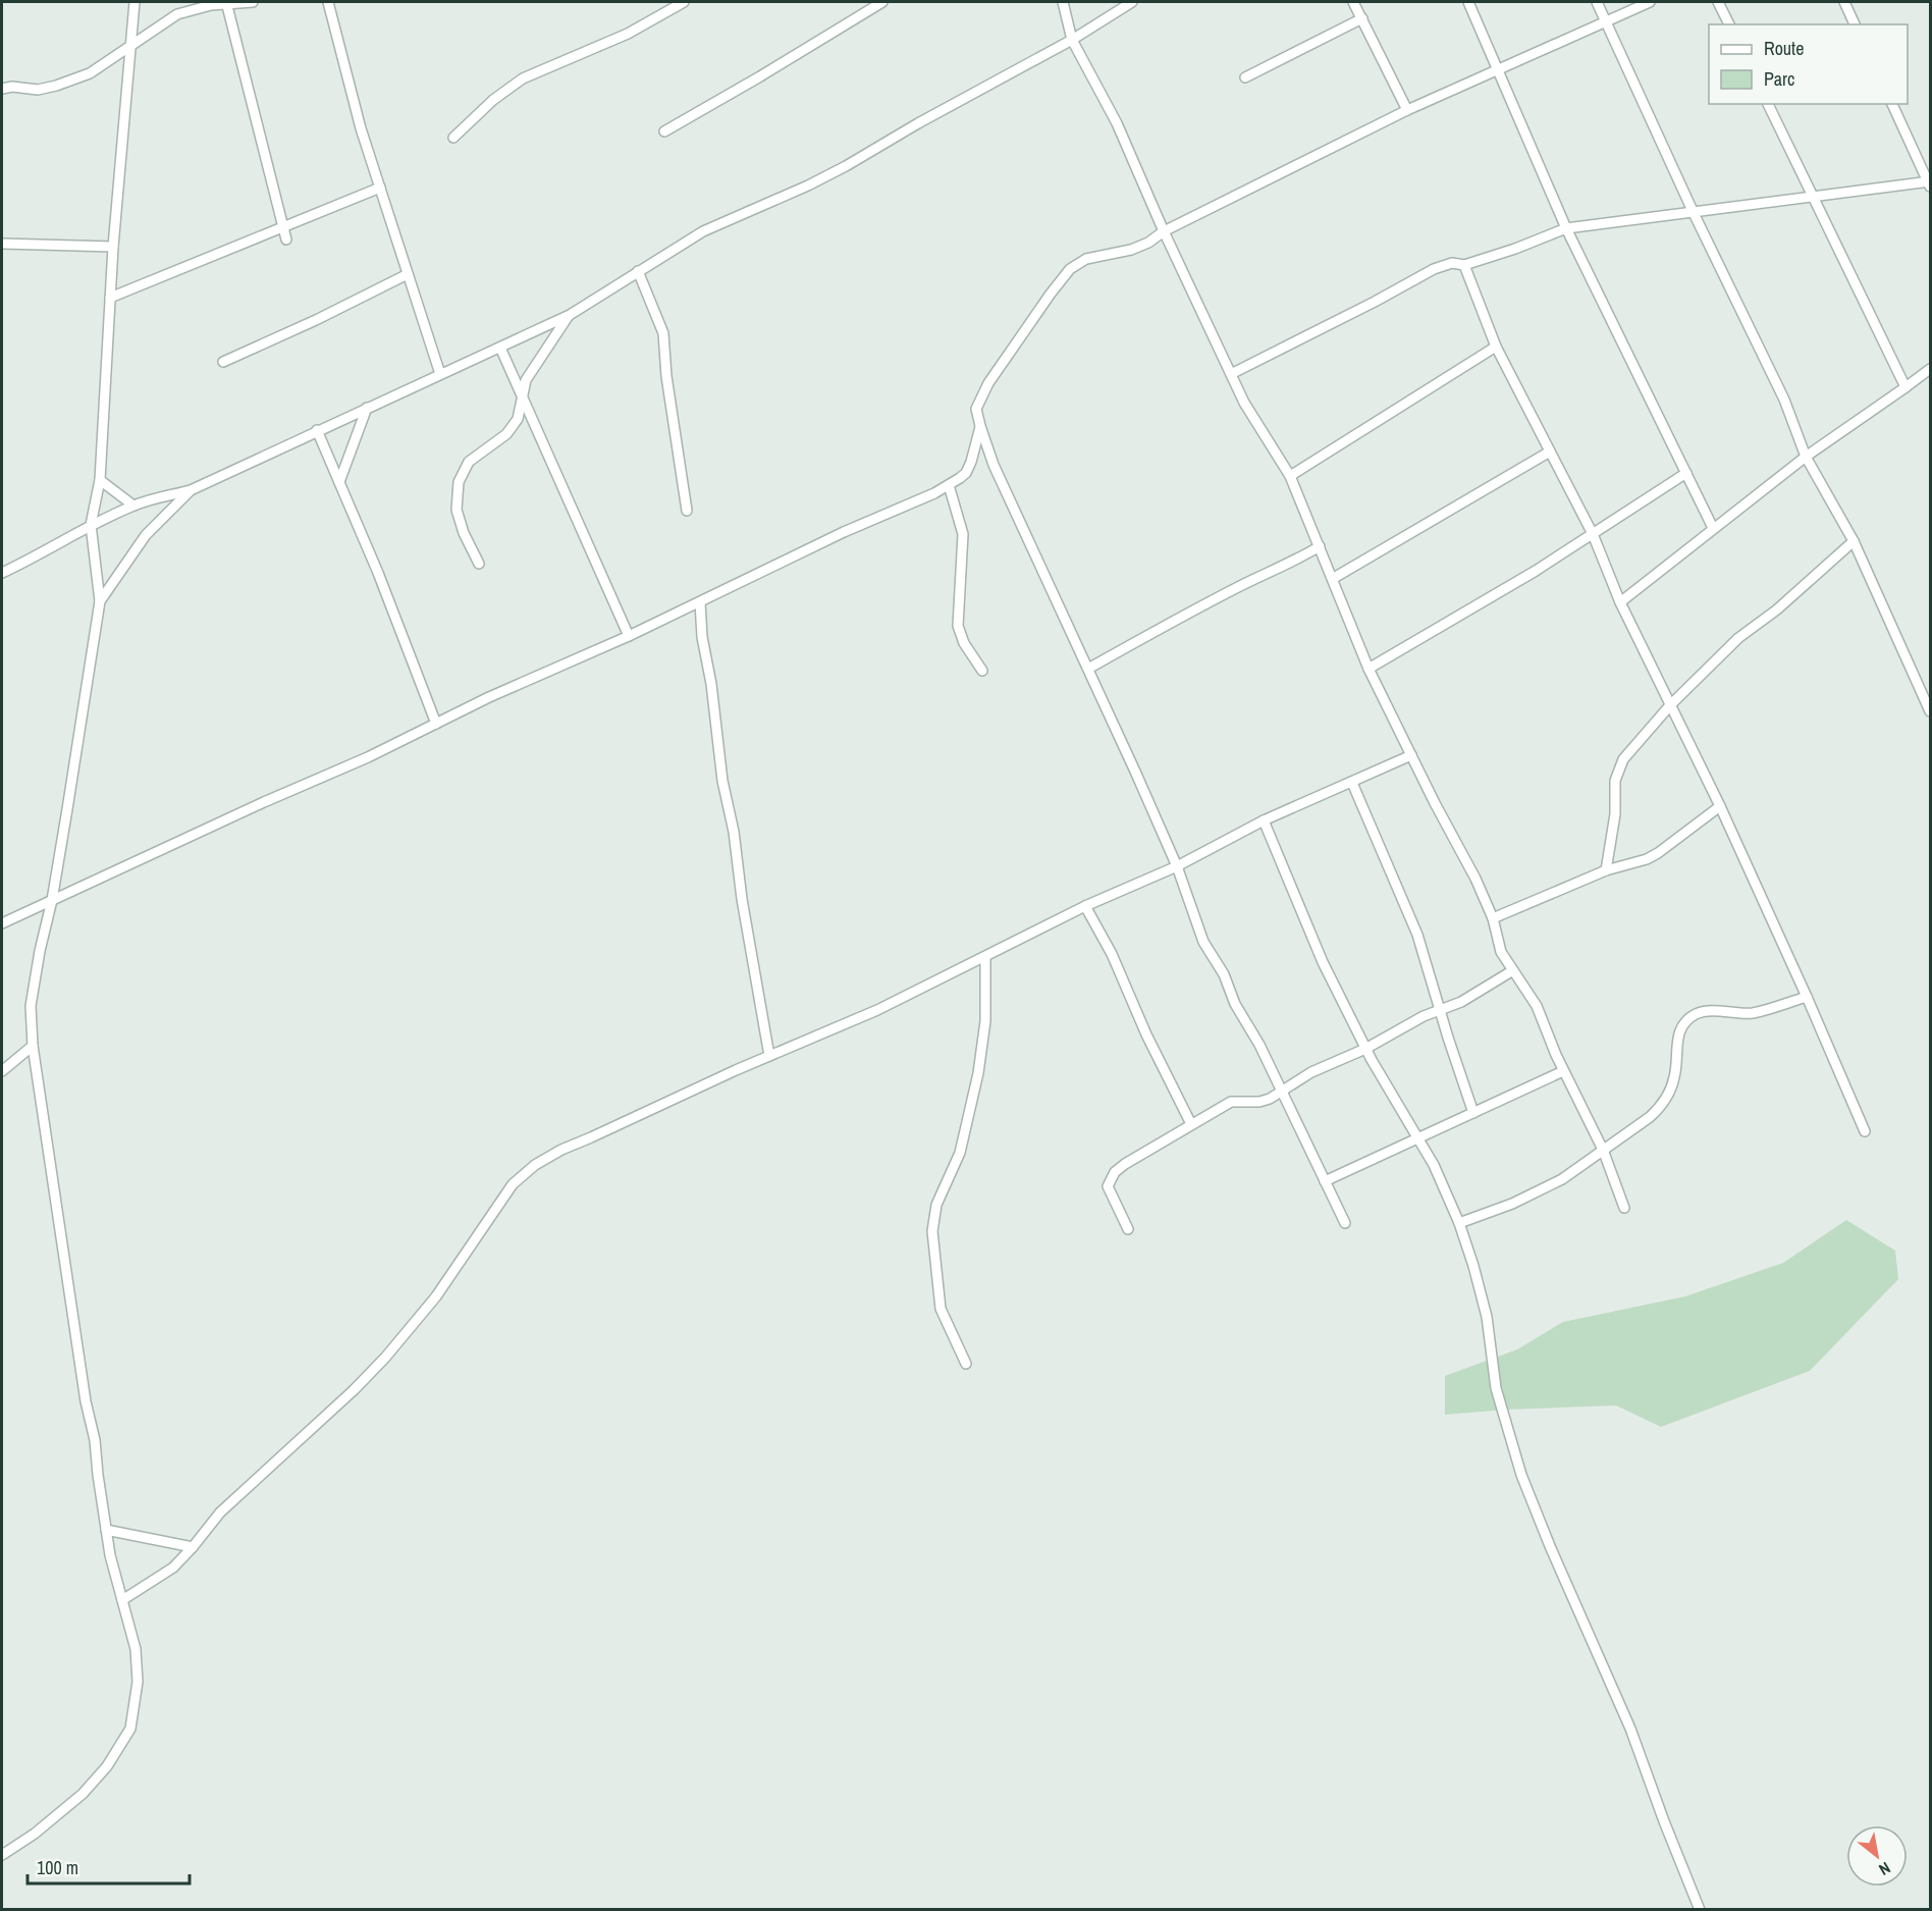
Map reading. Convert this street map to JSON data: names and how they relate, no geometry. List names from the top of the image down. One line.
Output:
{"legend":["Route","Parc"],"scale_bar":"100 m","north":"bottom right"}
